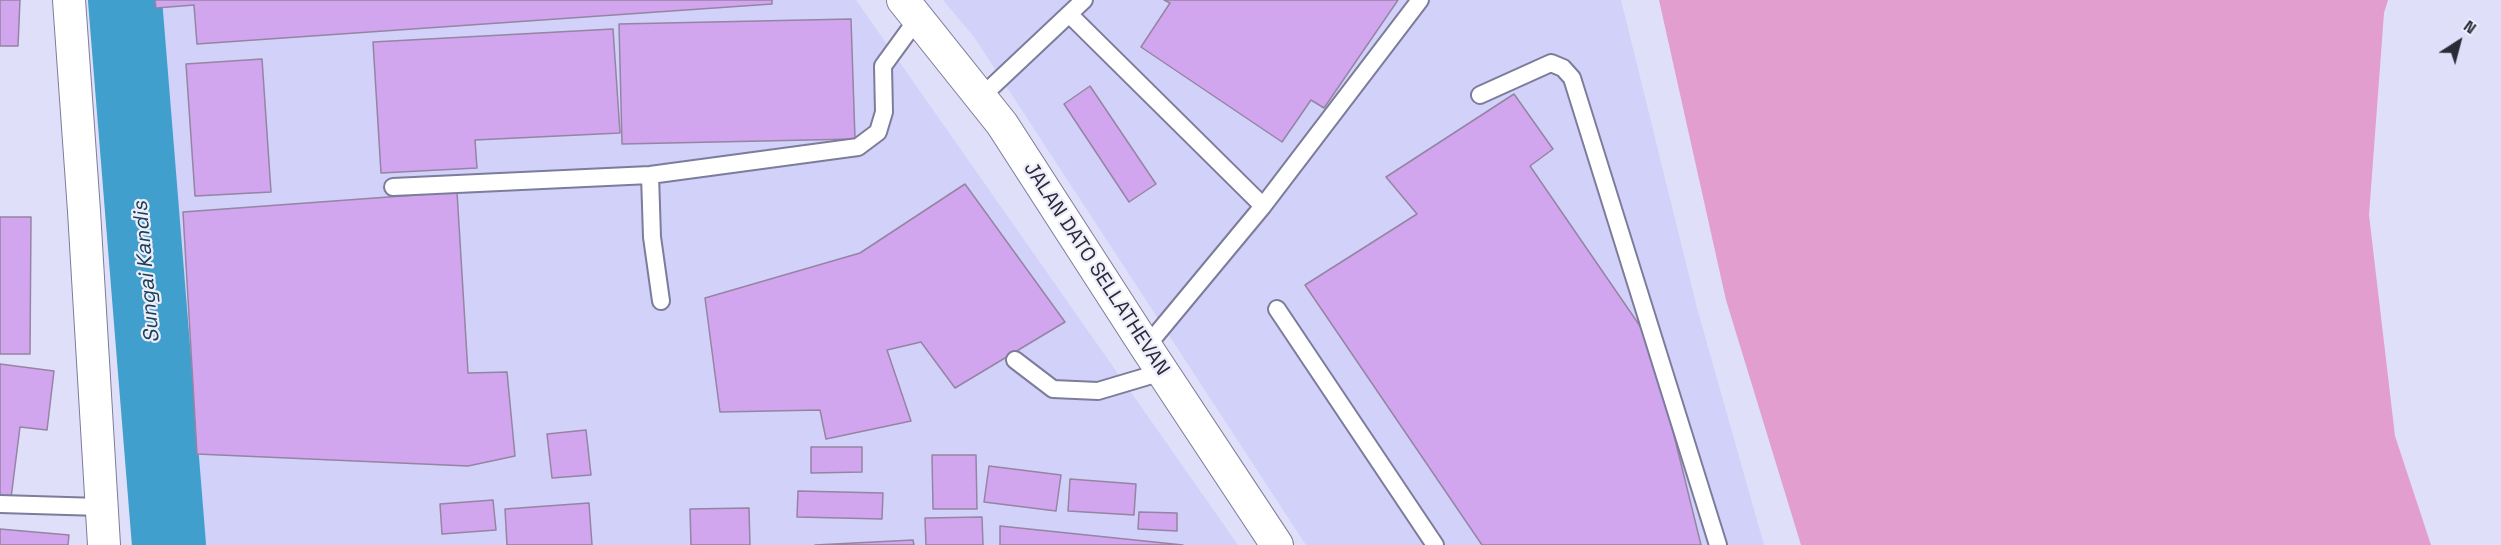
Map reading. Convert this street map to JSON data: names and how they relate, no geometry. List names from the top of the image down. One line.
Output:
{"streets":{"street":["JALAN DATO SELLATHEVAN"]},"water":["Sungai Kandis"],"north":"top right"}
